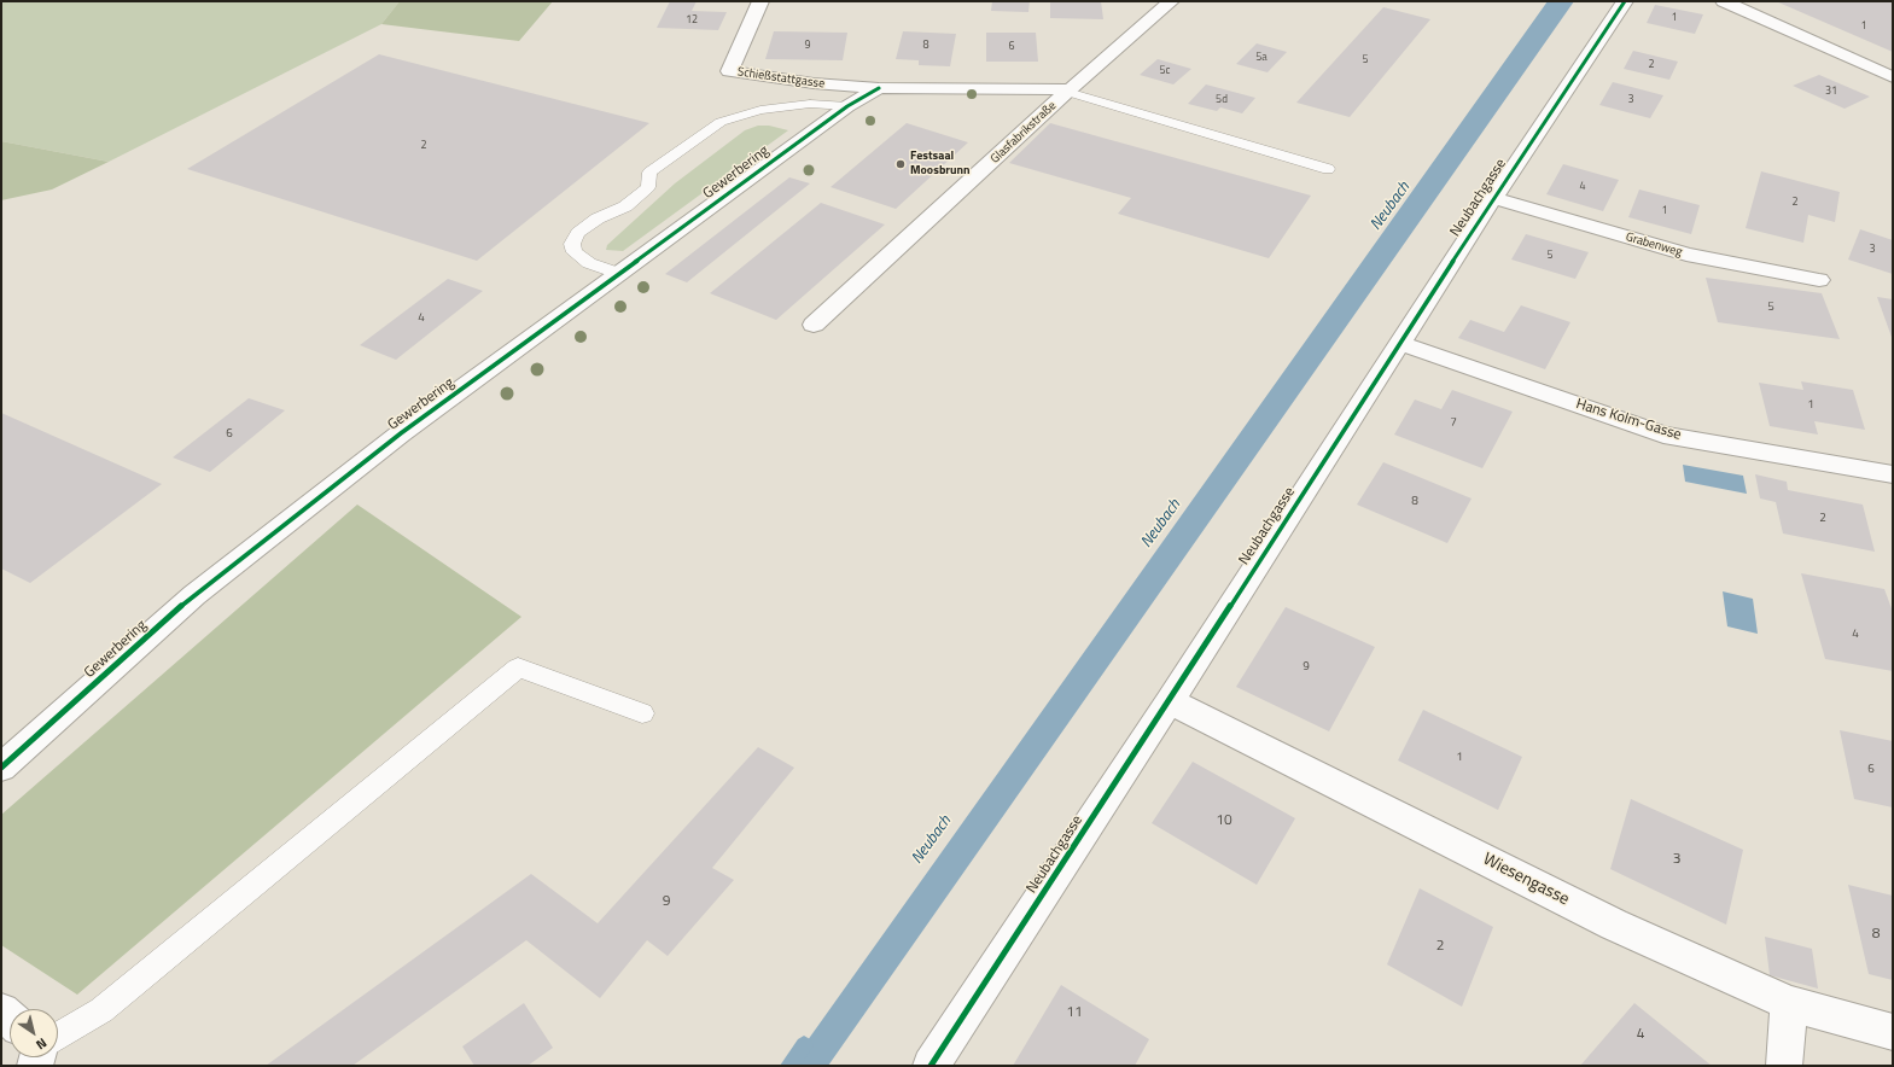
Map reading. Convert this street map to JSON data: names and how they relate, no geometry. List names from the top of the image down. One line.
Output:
{"streets":{"street":["Schießstattgasse","Glasfabrikstraße","Gewerbering","Neubachgasse","Grabenweg","Hans Kolm-Gasse","Wiesengasse"]},"crossings":[["Schießstattgasse","Gewerbering"],["Glasfabrikstraße","Gewerbering"],["Neubachgasse","Grabenweg"],["Neubachgasse","Hans Kolm-Gasse"],["Neubachgasse","Wiesengasse"]],"water":["Neubach"],"places":["Festsaal Moosbrunn"],"house_numbers":["1","12","1","9","8","6","5a","5","2","5c","31","5d","3","2","4","2","1","3","5","5","4","1","7","6","8","2","4","9","1","6","10","3","9","8","2","11","4"],"north":"bottom right"}
